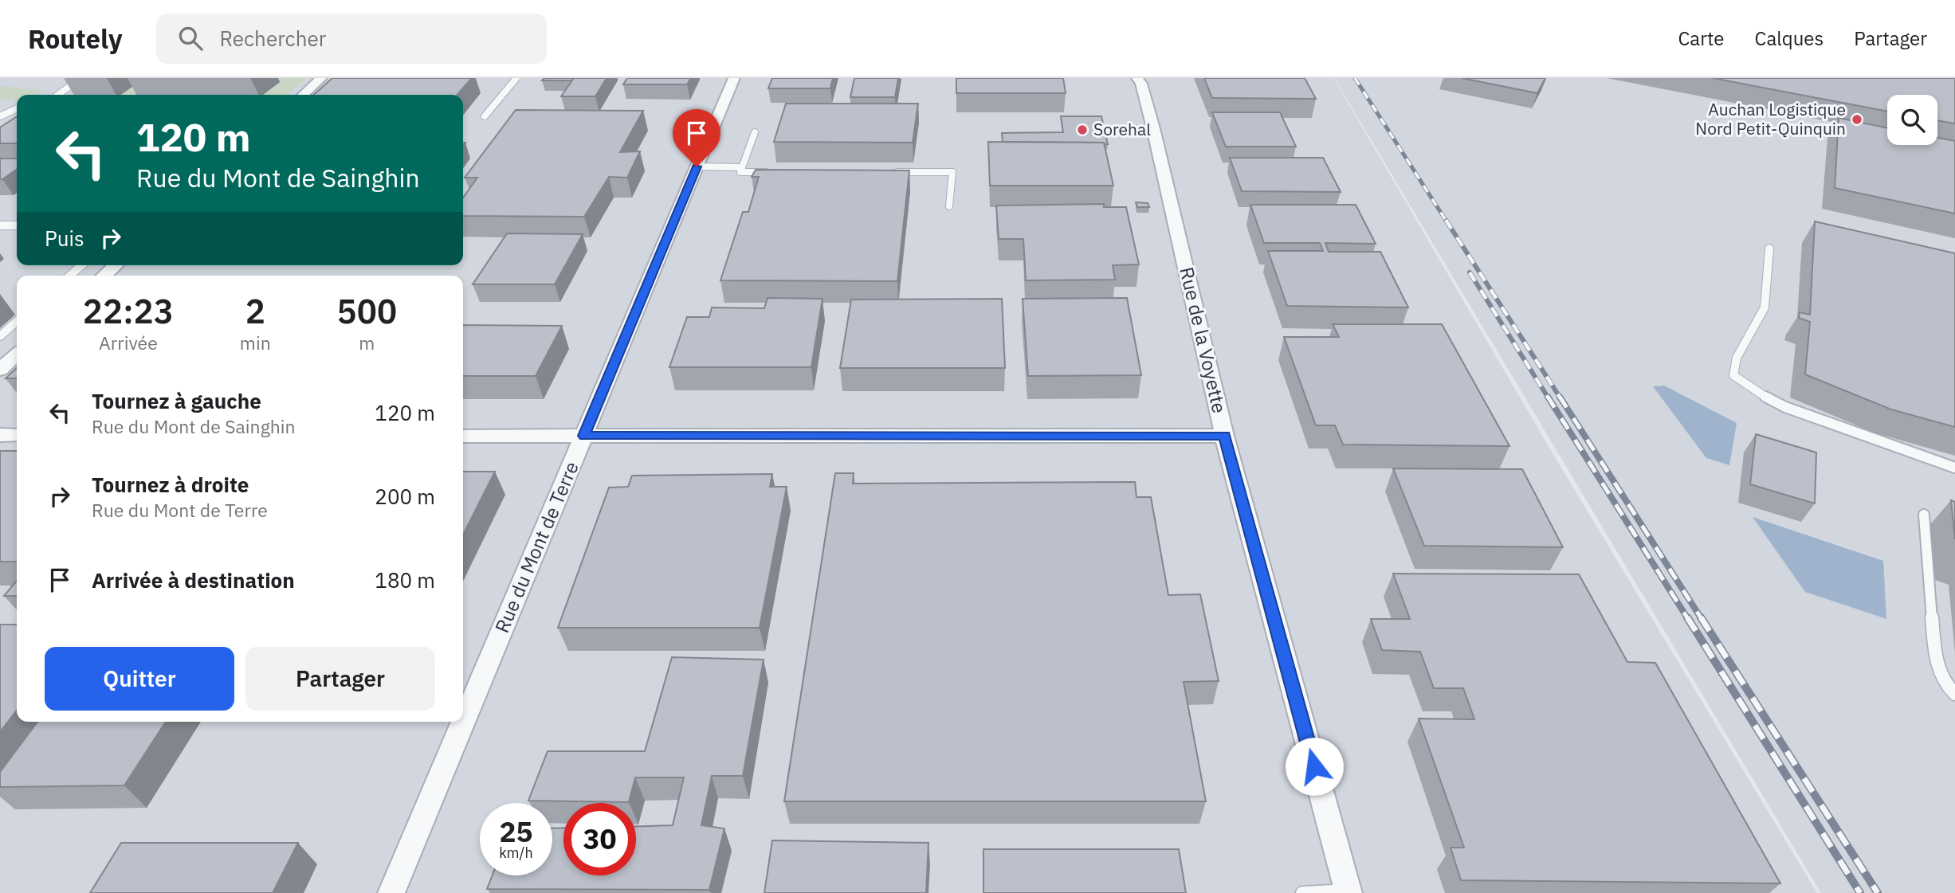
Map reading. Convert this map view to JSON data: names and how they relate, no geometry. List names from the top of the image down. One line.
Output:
{"streets":{"street":["Rue de la Voyette","Rue du Mont de Terre"]},"places":["Auchan Logistique Nord Petit-Quinquin","Sorehal"],"page":{"header":"Routely","search":"Rechercher","nav":["Carte","Calques","Partager"],"turn":["120 m","Rue du Mont de Sainghin"],"then":"Puis","eta":["22:23","Arrivée","2","min","500","m"],"list":[{"name":"Tournez à gauche","note":"Rue du Mont de Sainghin","value":"120 m"},{"name":"Tournez à droite","note":"Rue du Mont de Terre","value":"200 m"},{"name":"Arrivée à destination","value":"180 m"}],"buttons":["Quitter","Partager"],"speed":"25 km/h","limit":"30"}}
